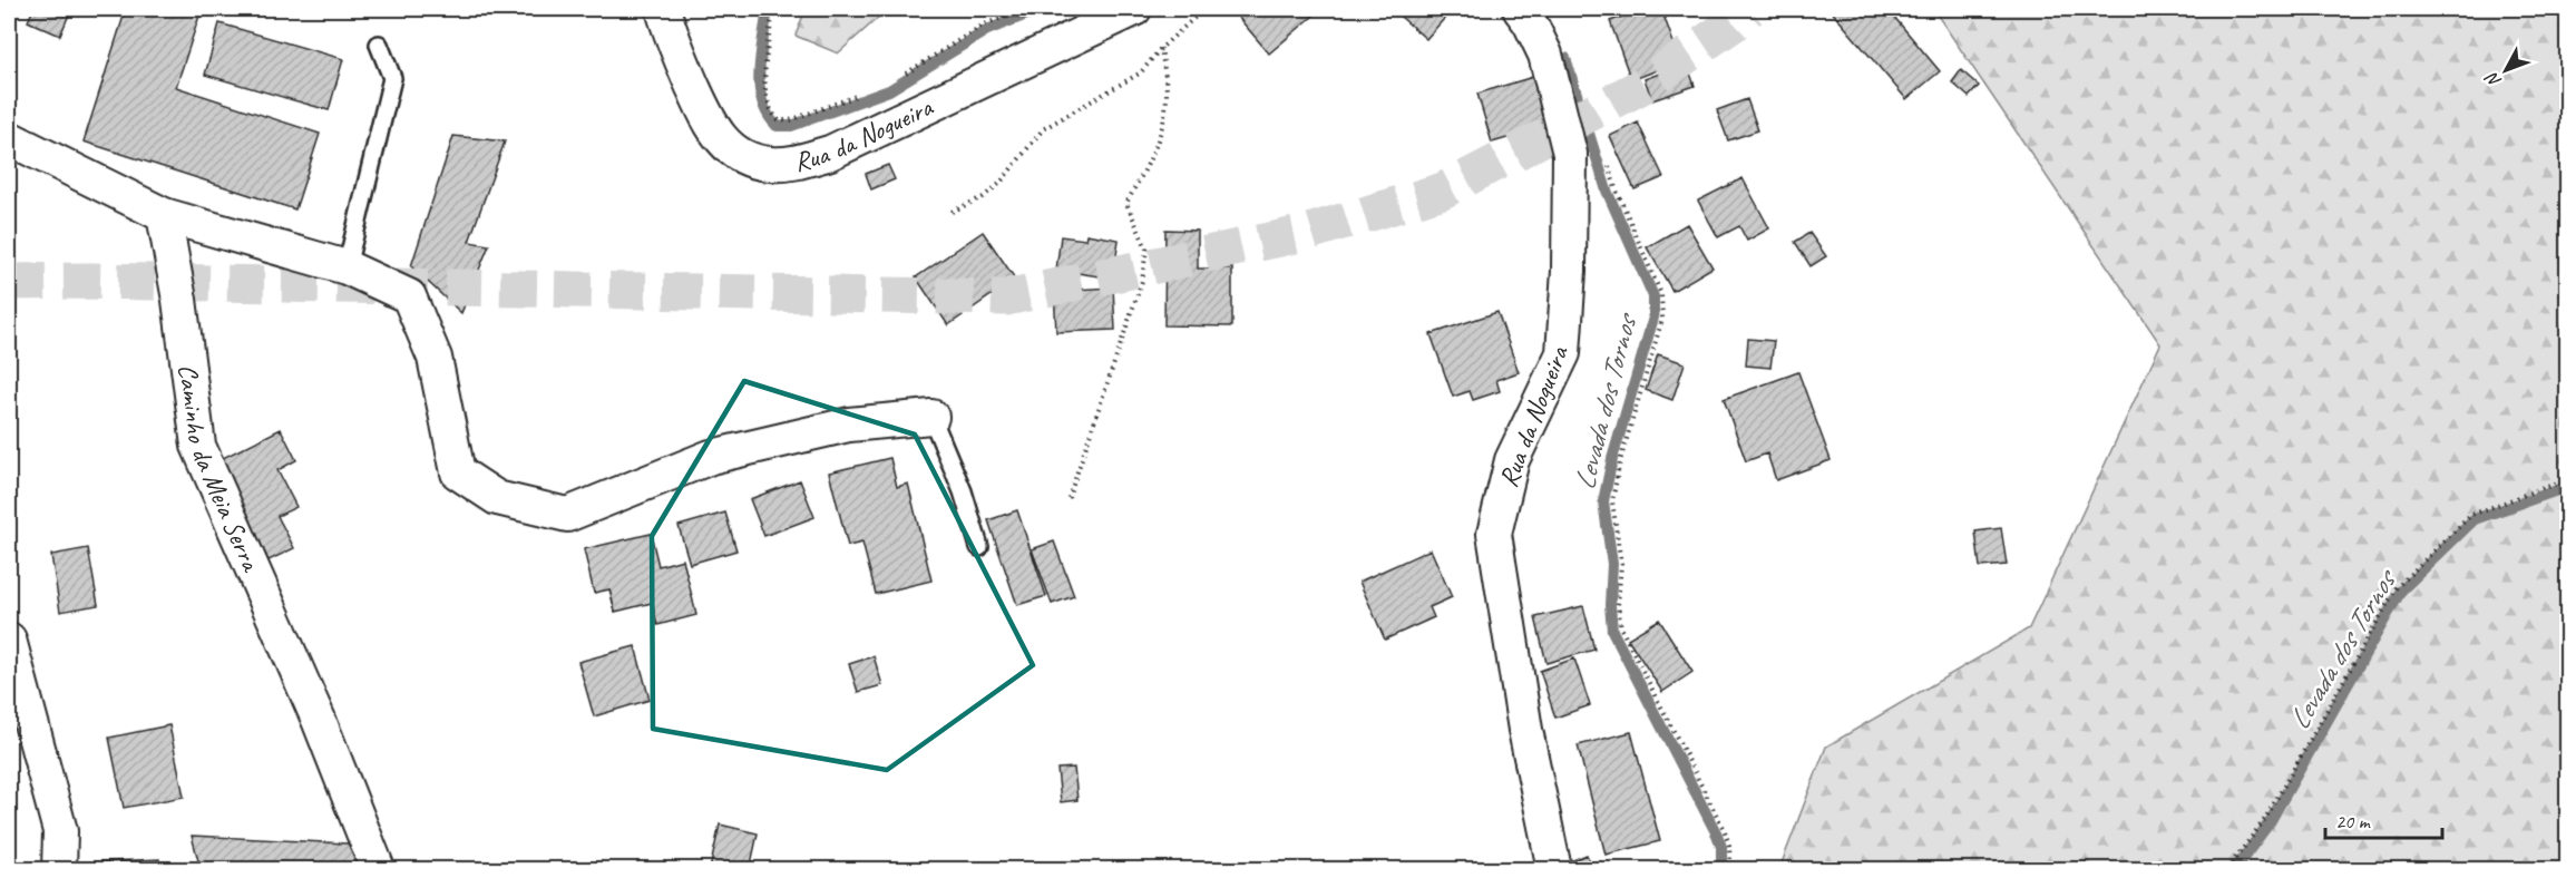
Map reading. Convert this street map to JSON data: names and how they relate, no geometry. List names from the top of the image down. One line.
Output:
{"streets":{"street":["Rua da Nogueira","Caminho da Meia Serra"]},"water":["Levada dos Tornos"],"scale_bar":"20 m","north":"bottom left"}
